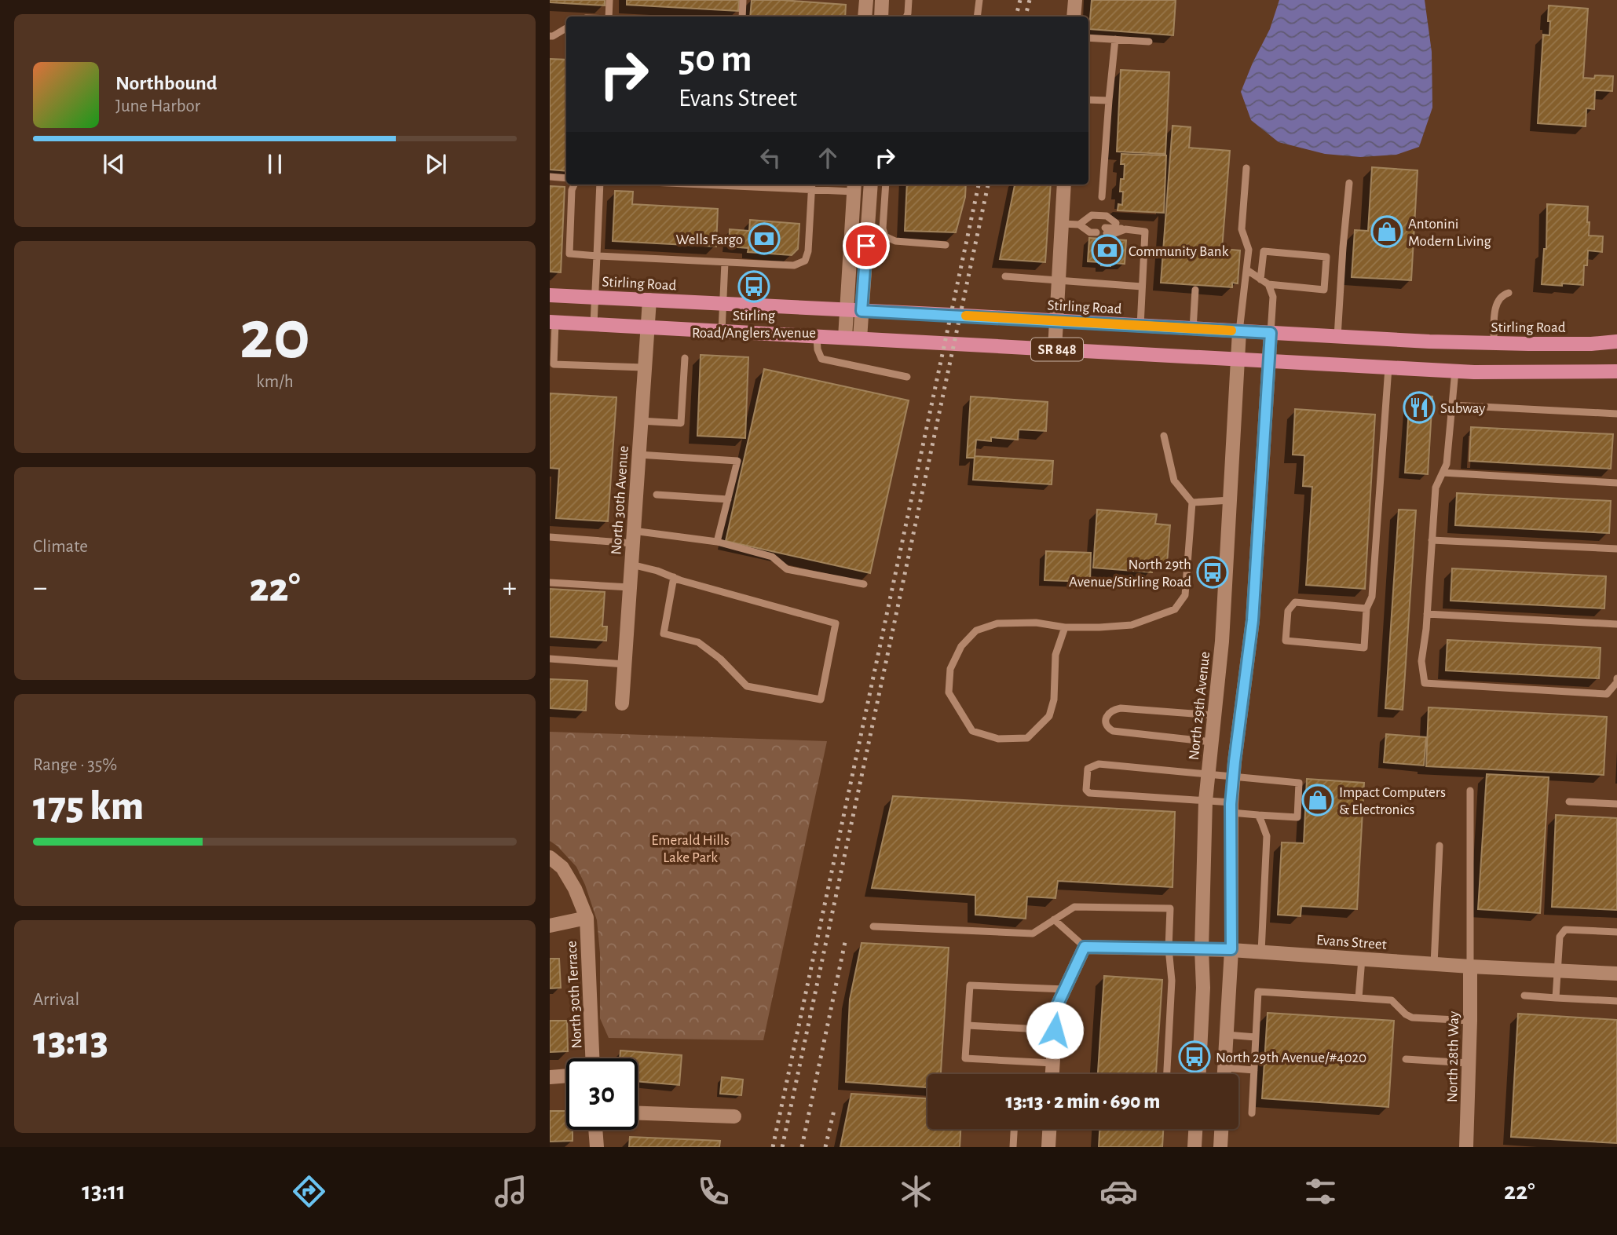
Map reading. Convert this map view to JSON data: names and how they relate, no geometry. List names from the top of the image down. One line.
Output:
{"streets":{"main road":["Stirling Road","SR 848"],"street":["North 30th Avenue","North 29th Avenue","Evans Street","North 30th Terrace","North 28th Way"]},"crossings":[["Stirling Road","North 30th Avenue"],["Stirling Road","North 29th Avenue"],["SR 848","North 30th Avenue"],["SR 848","North 29th Avenue"],["North 29th Avenue","Evans Street"],["Evans Street","North 28th Way"]],"parks":["Emerald Hills Lake Park"],"places":{"shop":["Antonini Modern Living","Impact Computers & Electronics"],"bank":["Wells Fargo","Community Bank"],"bus stop":["Stirling Road/Anglers Avenue","North 29th Avenue/Stirling Road","North 29th Avenue/#4020"],"restaurant":["Subway"]},"page":{"turn":["50 m","Evans Street"],"song":["Northbound","June Harbor"],"tile":[["20","km/h"],"Climate",["Range · 35%","175 km"],["Arrival","13:13"]],"heat":["−","22°","+"],"limit":"30","trip":"13:13 · 2 min · 690 m","tabs":["13:11","22°"]}}
